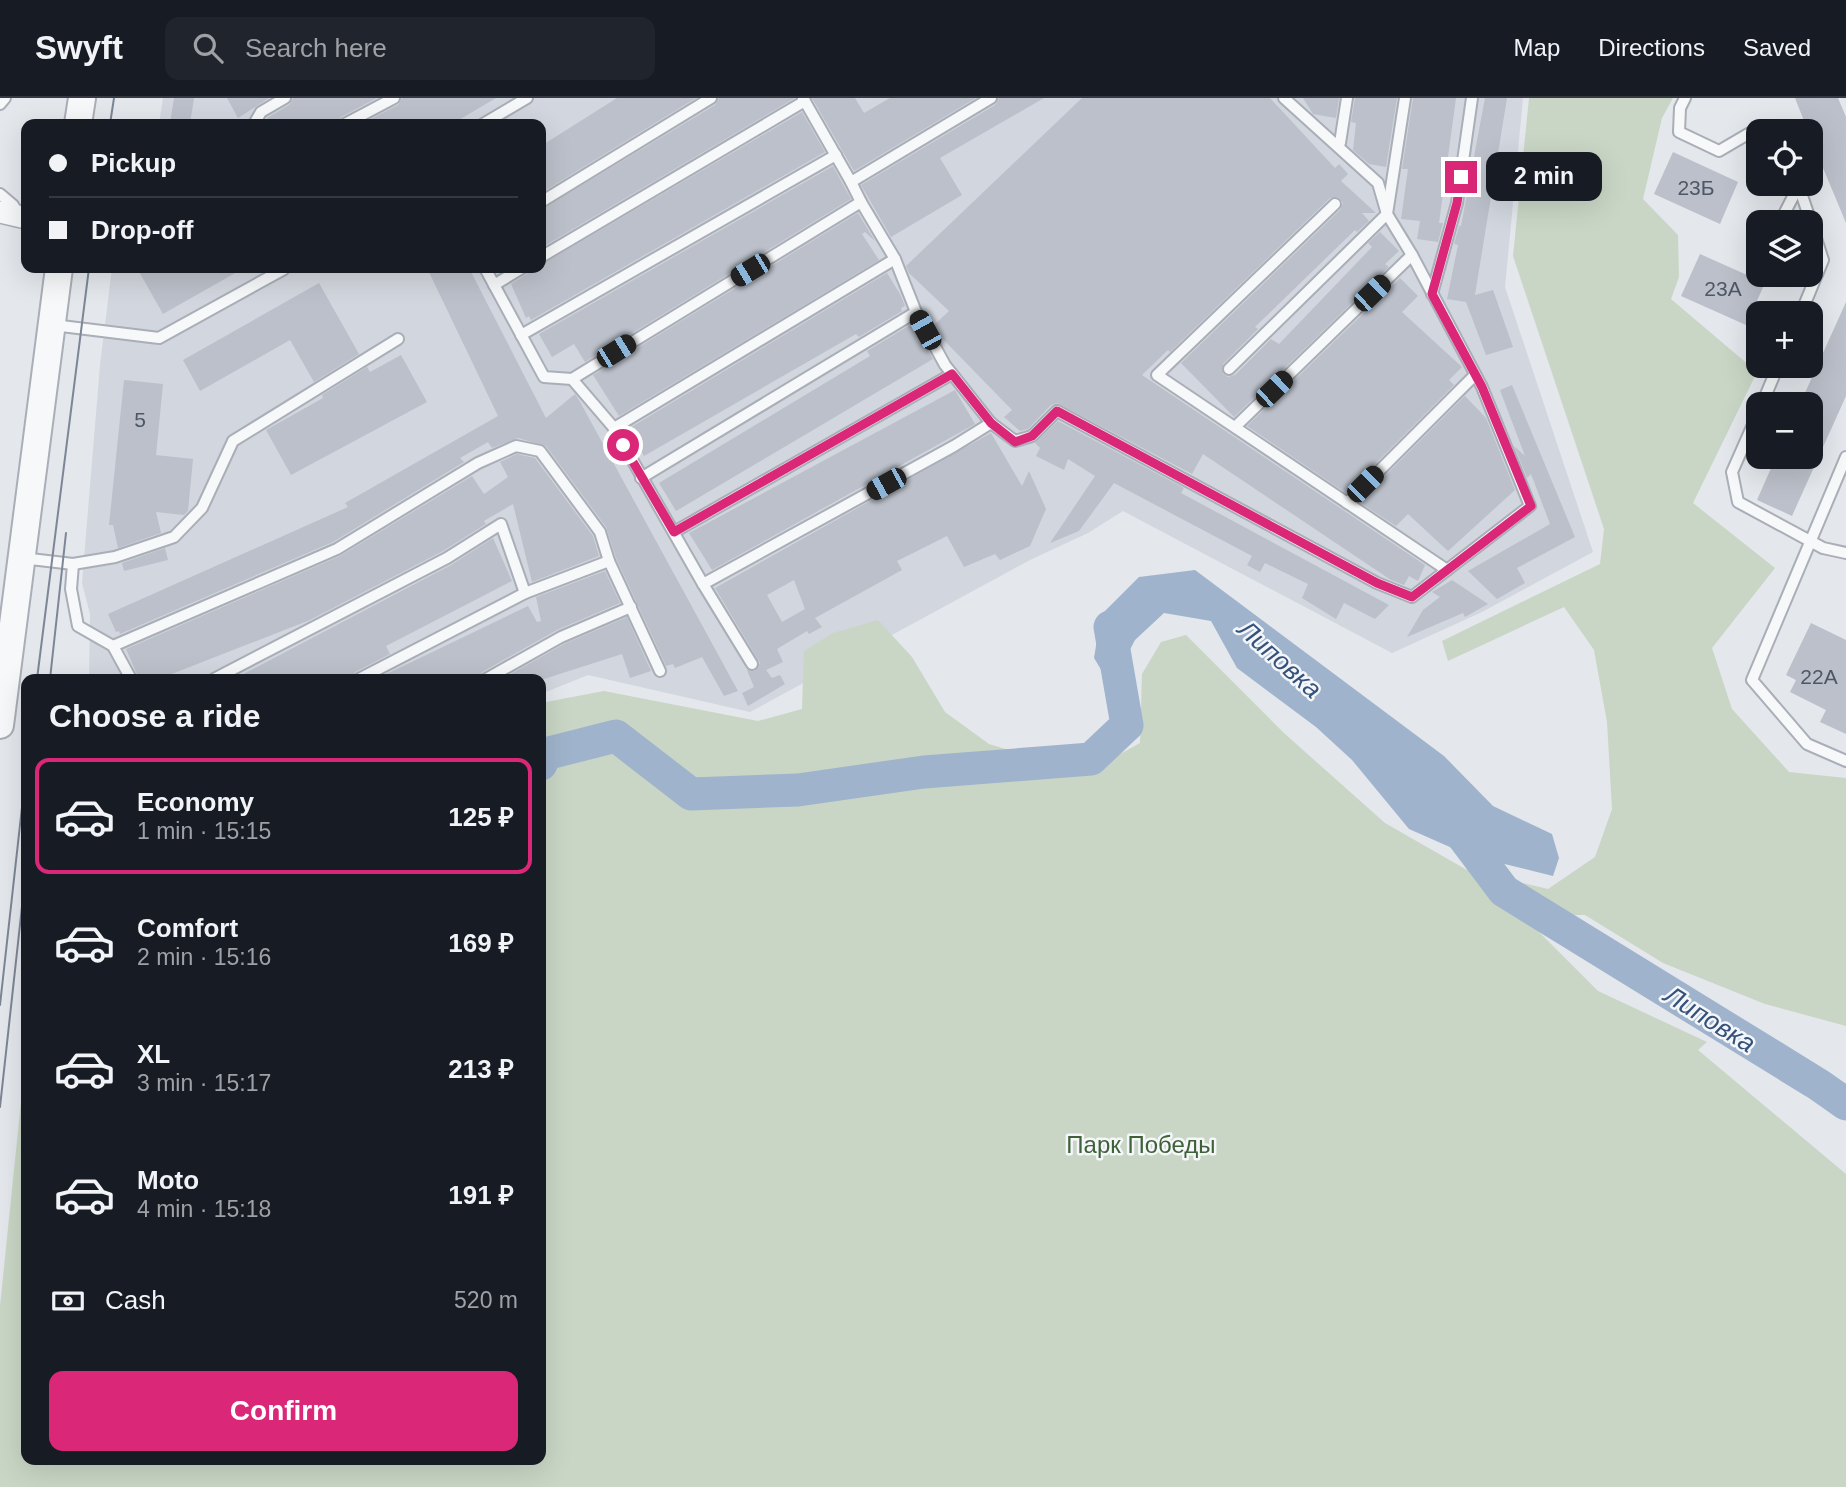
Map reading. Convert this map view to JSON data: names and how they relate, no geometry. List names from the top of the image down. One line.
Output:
{"water":["Липовка"],"parks":["Парк Победы"],"house_numbers":["23Б","23А","5","22А"],"page":{"header":"Swyft","search":"Search here","nav":["Map","Directions","Saved"],"map_buttons":["+","−"],"banner":["Pickup","Drop-off"],"bubble":"2 min","heading":"Choose a ride","list":[{"name":"Economy","note":"1 min · 15:15","value":"125 ₽"},{"name":"Comfort","note":"2 min · 15:16","value":"169 ₽"},{"name":"XL","note":"3 min · 15:17","value":"213 ₽"},{"name":"Moto","note":"4 min · 15:18","value":"191 ₽"}],"pay":["Cash","520 m"],"buttons":"Confirm"}}
